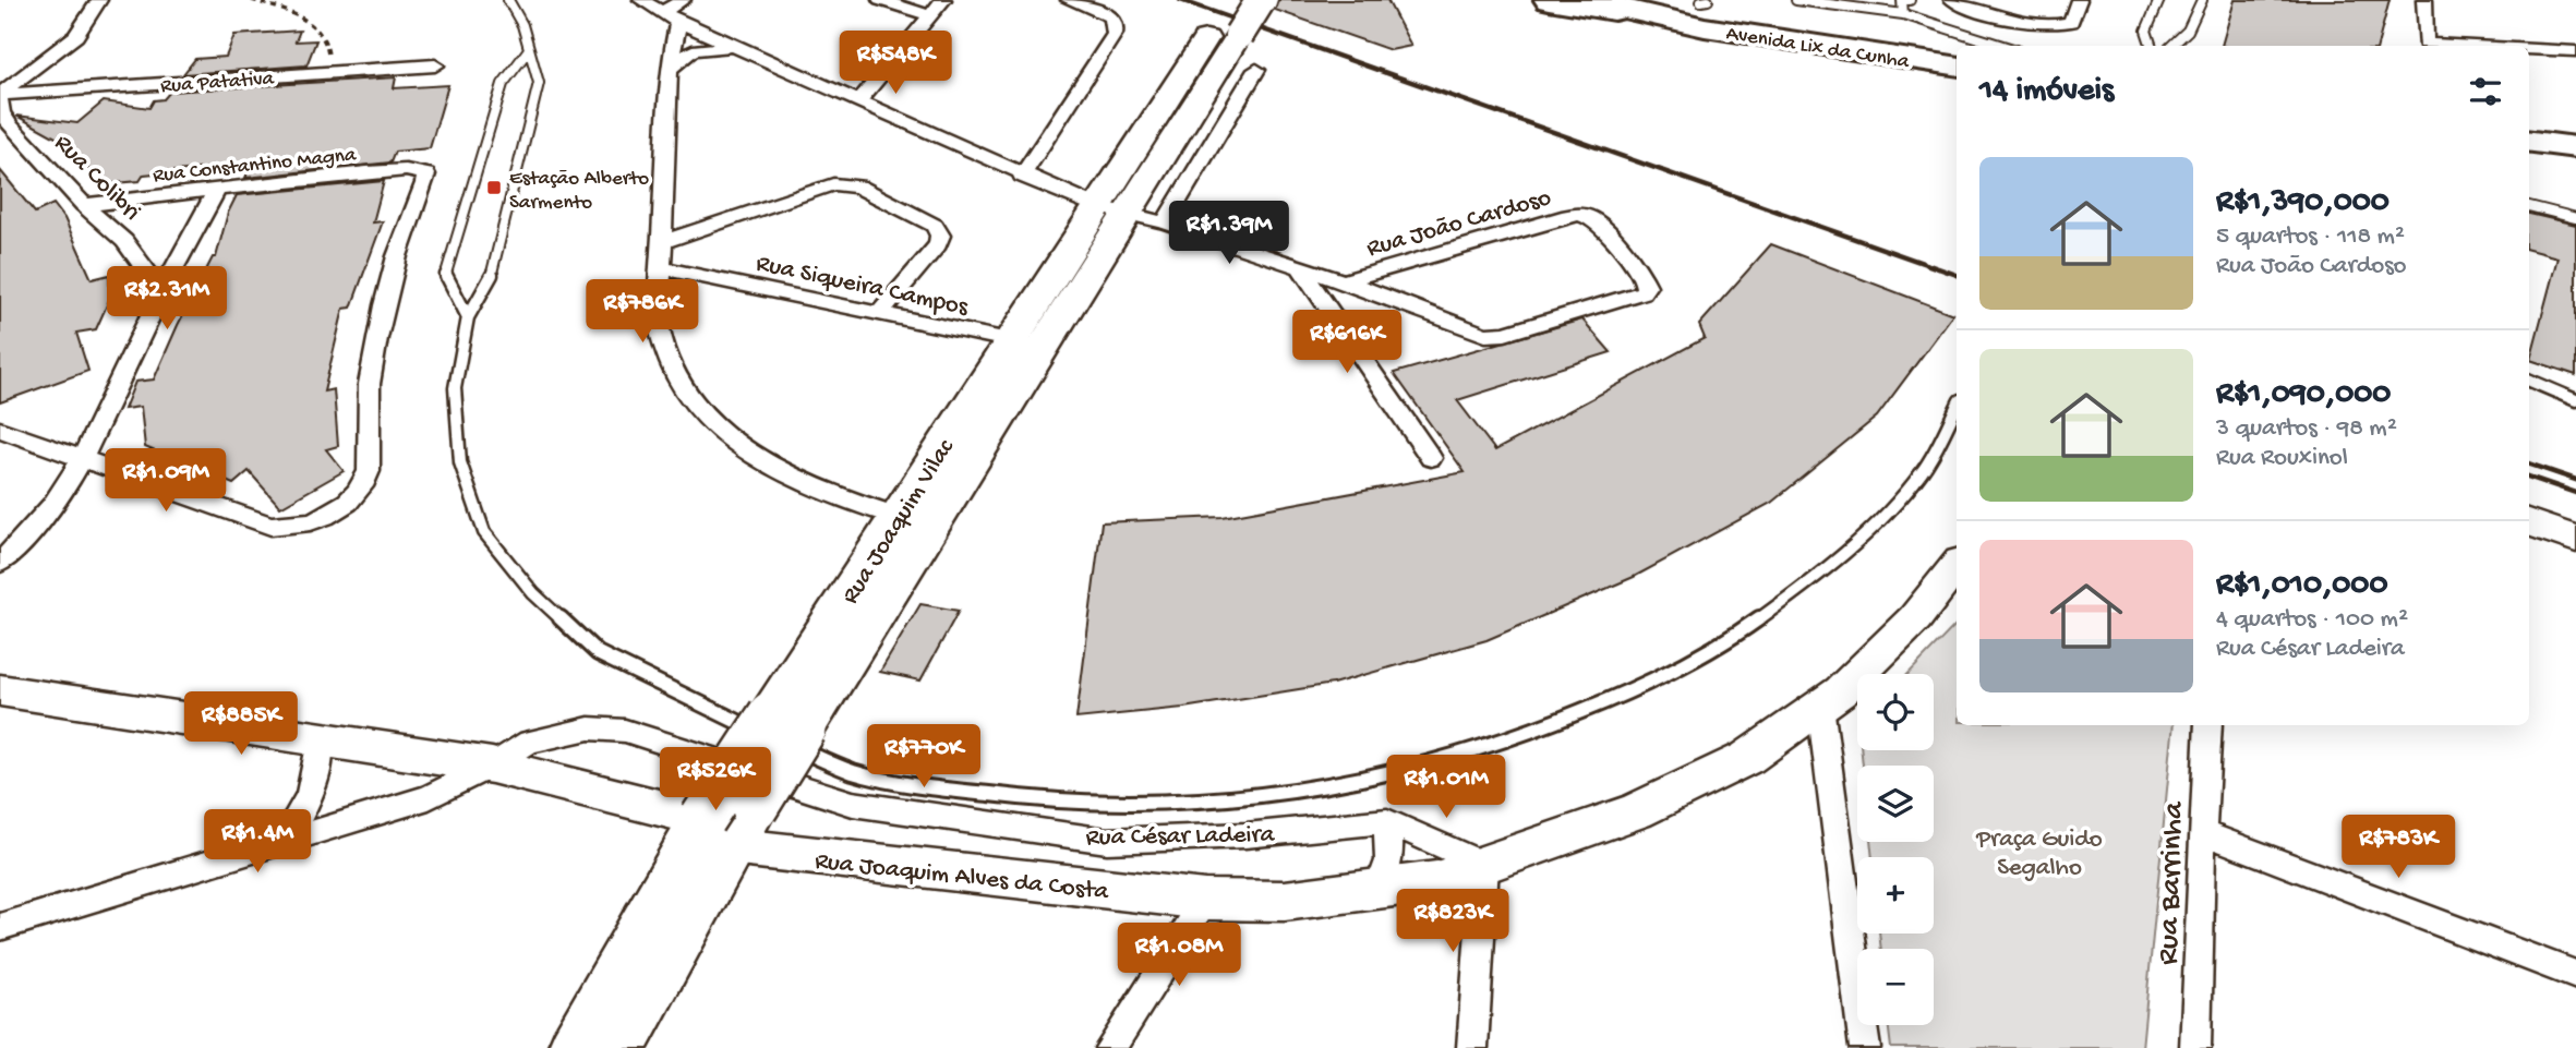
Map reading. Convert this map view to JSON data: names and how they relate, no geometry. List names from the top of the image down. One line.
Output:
{"streets":{"highway":["Avenida Lix da Cunha"],"main road":["Rua Joaquim Vilac","Rua Joaquim Alves da Costa"],"street":["Rua Patativa","Rua Constantino Magna","Rua Colibri","Rua João Cardoso","Rua Siqueira Campos","Rua César Ladeira","Rua Barrinha"]},"crossings":[["Rua Patativa","Rua Colibri"],["Rua Constantino Magna","Rua Colibri"],["Rua João Cardoso","Rua Joaquim Vilac"],["Rua Siqueira Campos","Rua Joaquim Vilac"],["Rua Joaquim Vilac","Rua Joaquim Alves da Costa"],["Rua César Ladeira","Rua Joaquim Alves da Costa"]],"parks":["Praça Guido Segalho"],"places":{"transit":["Estação Alberto Sarmento"]},"page":{"price":["R$548K","R$1.39M","R$2.31M","R$786K","R$616K","R$1.09M","R$885K","R$770K","R$526K","R$1.01M","R$1.4M","R$783K","R$823K","R$1.08M"],"heading":"14 imóveis","list":[{"name":"R$1,390,000","note":"5 quartos · 118 m² · Rua João Cardoso"},{"name":"R$1,090,000","note":"3 quartos · 98 m² · Rua Rouxinol"},{"name":"R$1,010,000","note":"4 quartos · 100 m² · Rua César Ladeira"}],"map_buttons":["+","−"]}}
